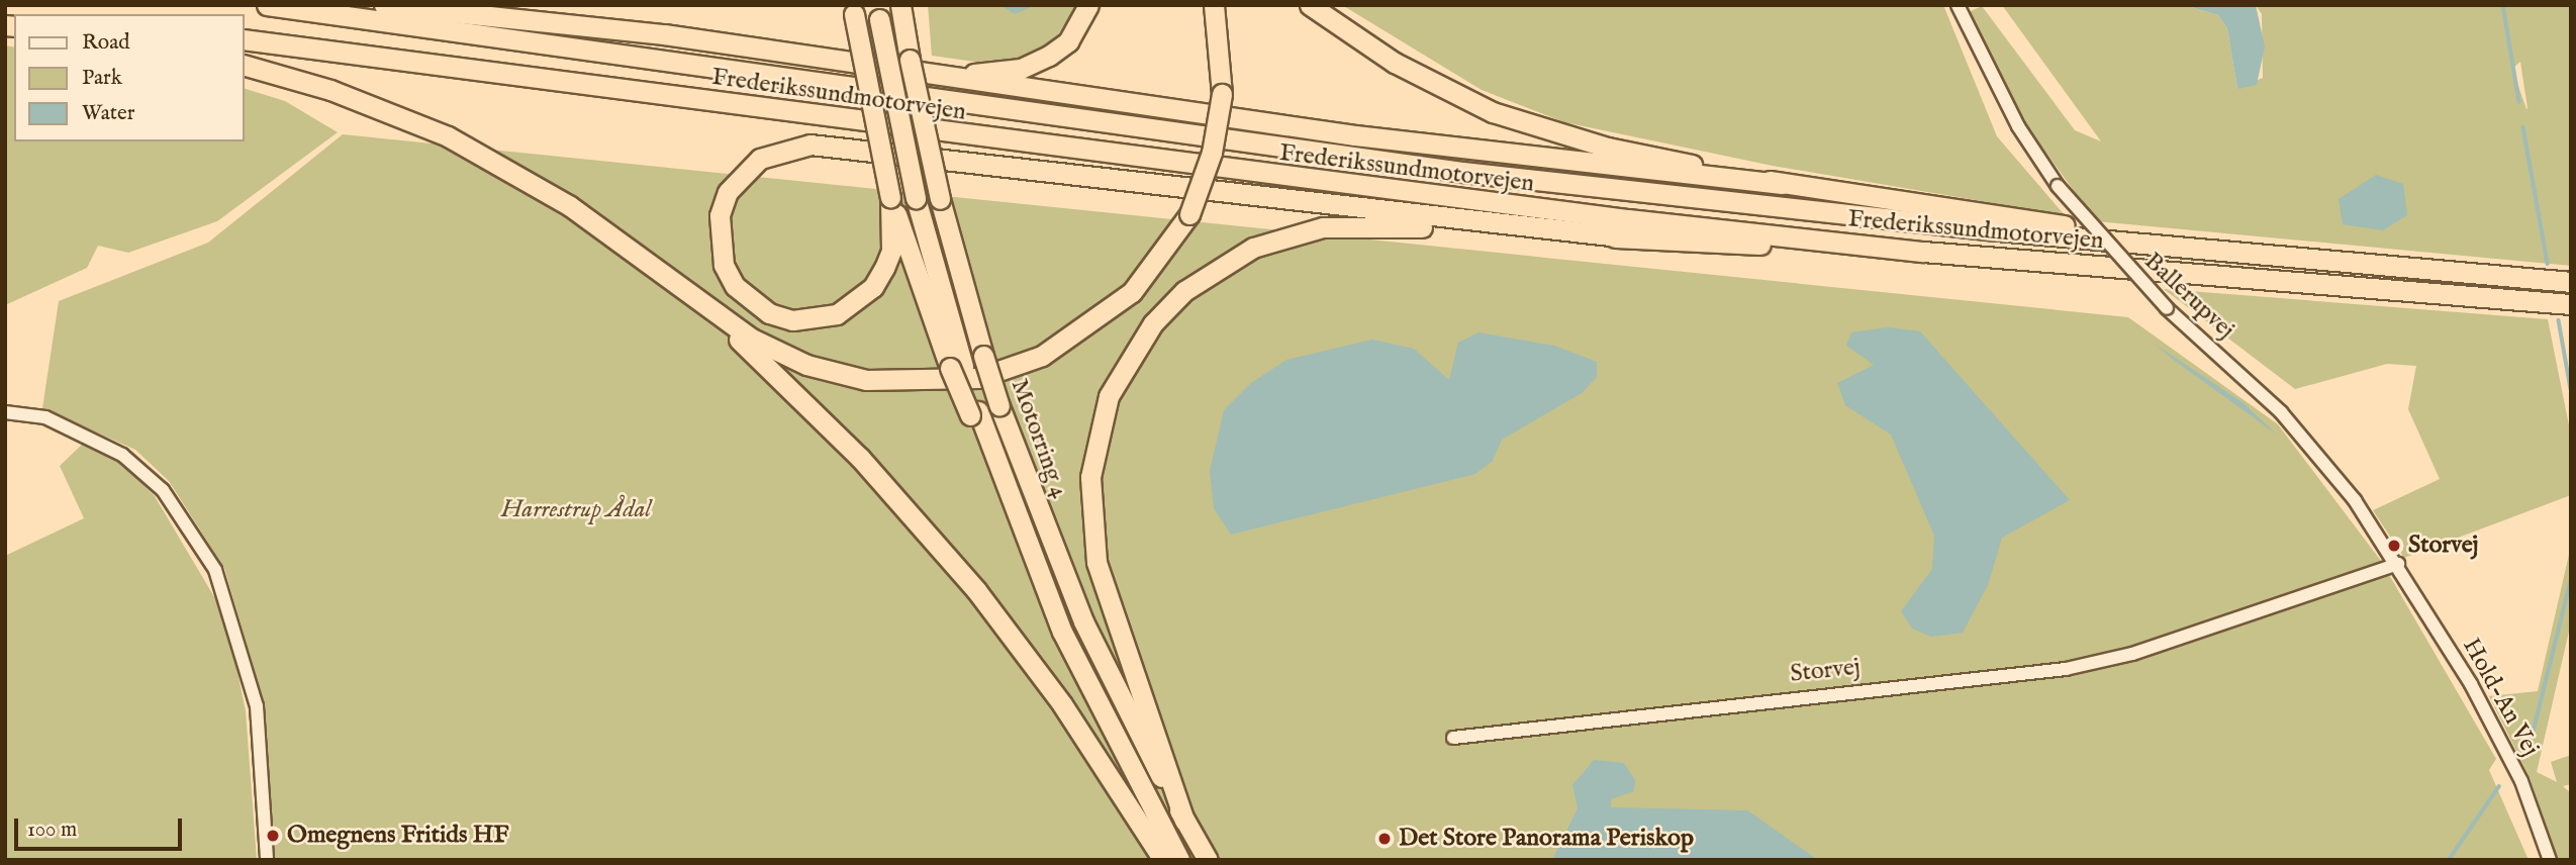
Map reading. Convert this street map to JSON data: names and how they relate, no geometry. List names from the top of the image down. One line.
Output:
{"streets":{"highway":["Frederikssundmotorvejen","Motorring 4"],"street":["Ballerupvej","Storvej","Hold-An Vej"]},"crossings":[["Ballerupvej","Storvej"],["Ballerupvej","Hold-An Vej"],["Storvej","Hold-An Vej"]],"parks":["Harrestrup Ådal"],"places":["Storvej","Omegnens Fritids HF","Det Store Panorama Periskop"],"legend":["Road","Park","Water"],"scale_bar":"100 m"}
